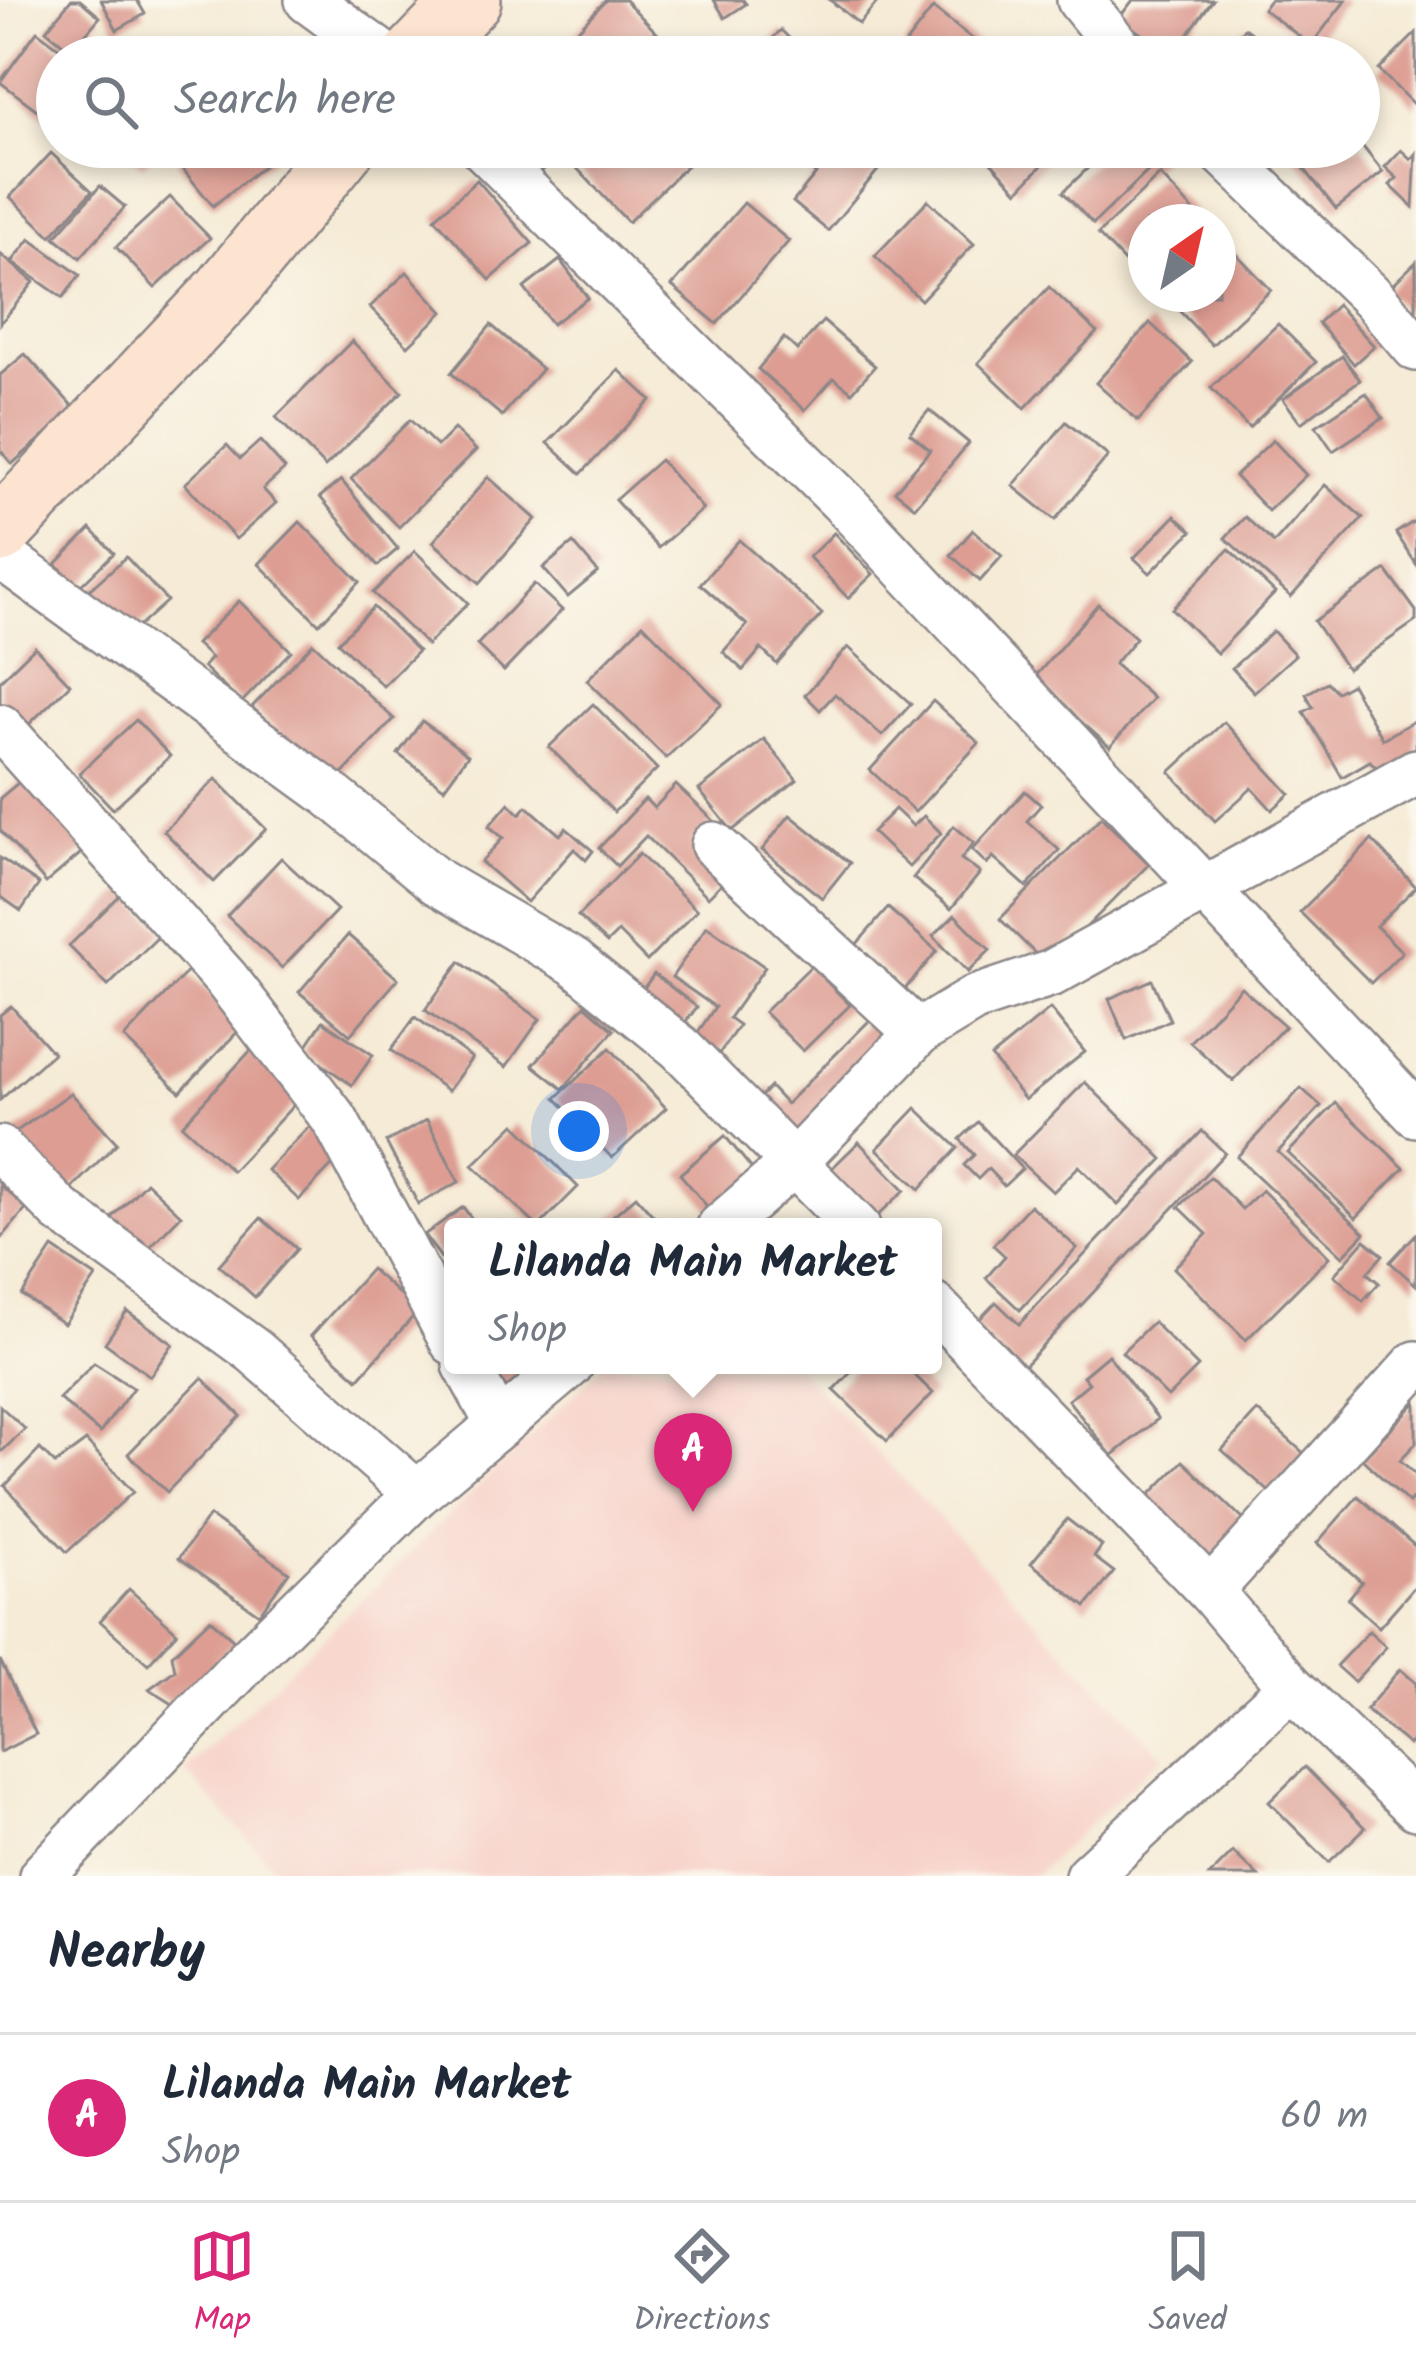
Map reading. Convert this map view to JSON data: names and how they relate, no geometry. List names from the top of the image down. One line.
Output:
{"north":"top right","page":{"search":"Search here","popup":["Lilanda Main Market","Shop"],"pins":"A","heading":"Nearby","list":[{"mark":"A","name":"Lilanda Main Market","note":"Shop","value":"60 m"}],"nav":["Map","Directions","Saved"]}}
